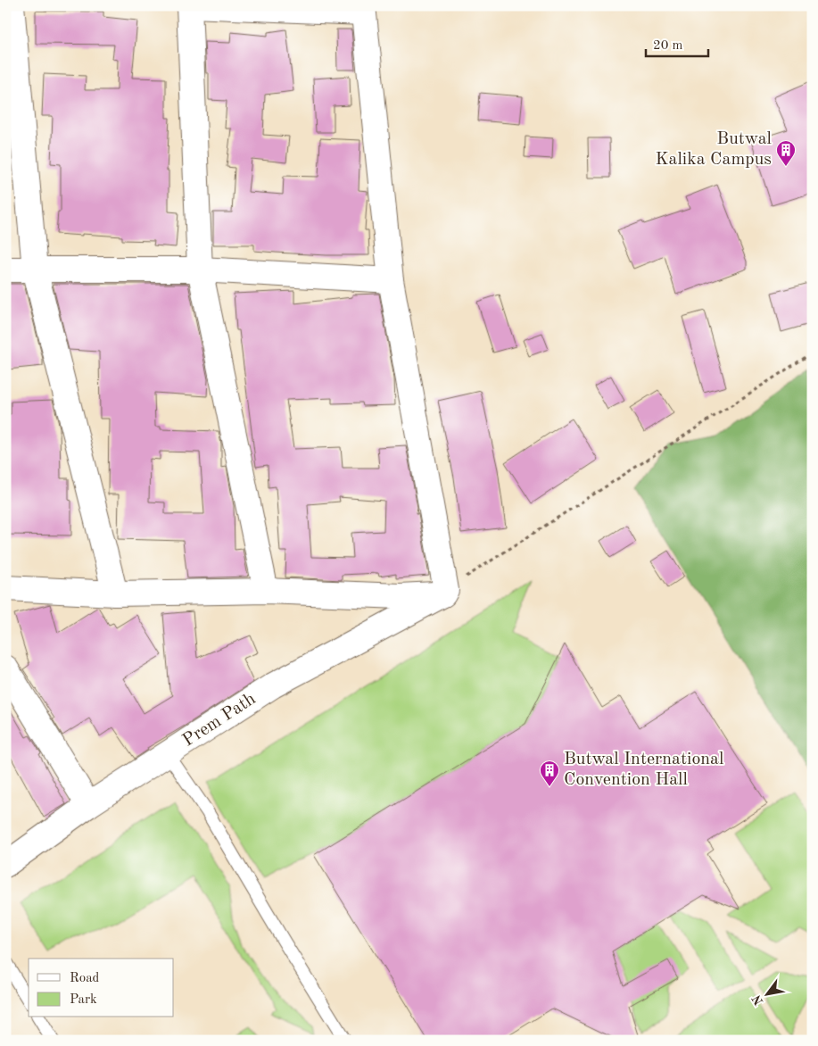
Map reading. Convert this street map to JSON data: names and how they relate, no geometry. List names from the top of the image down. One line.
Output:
{"streets":{"street":["Prem Path"]},"places":{"building":["Butwal Kalika Campus","Butwal International Convention Hall"]},"legend":["Road","Park"],"scale_bar":"20 m","north":"bottom left"}
